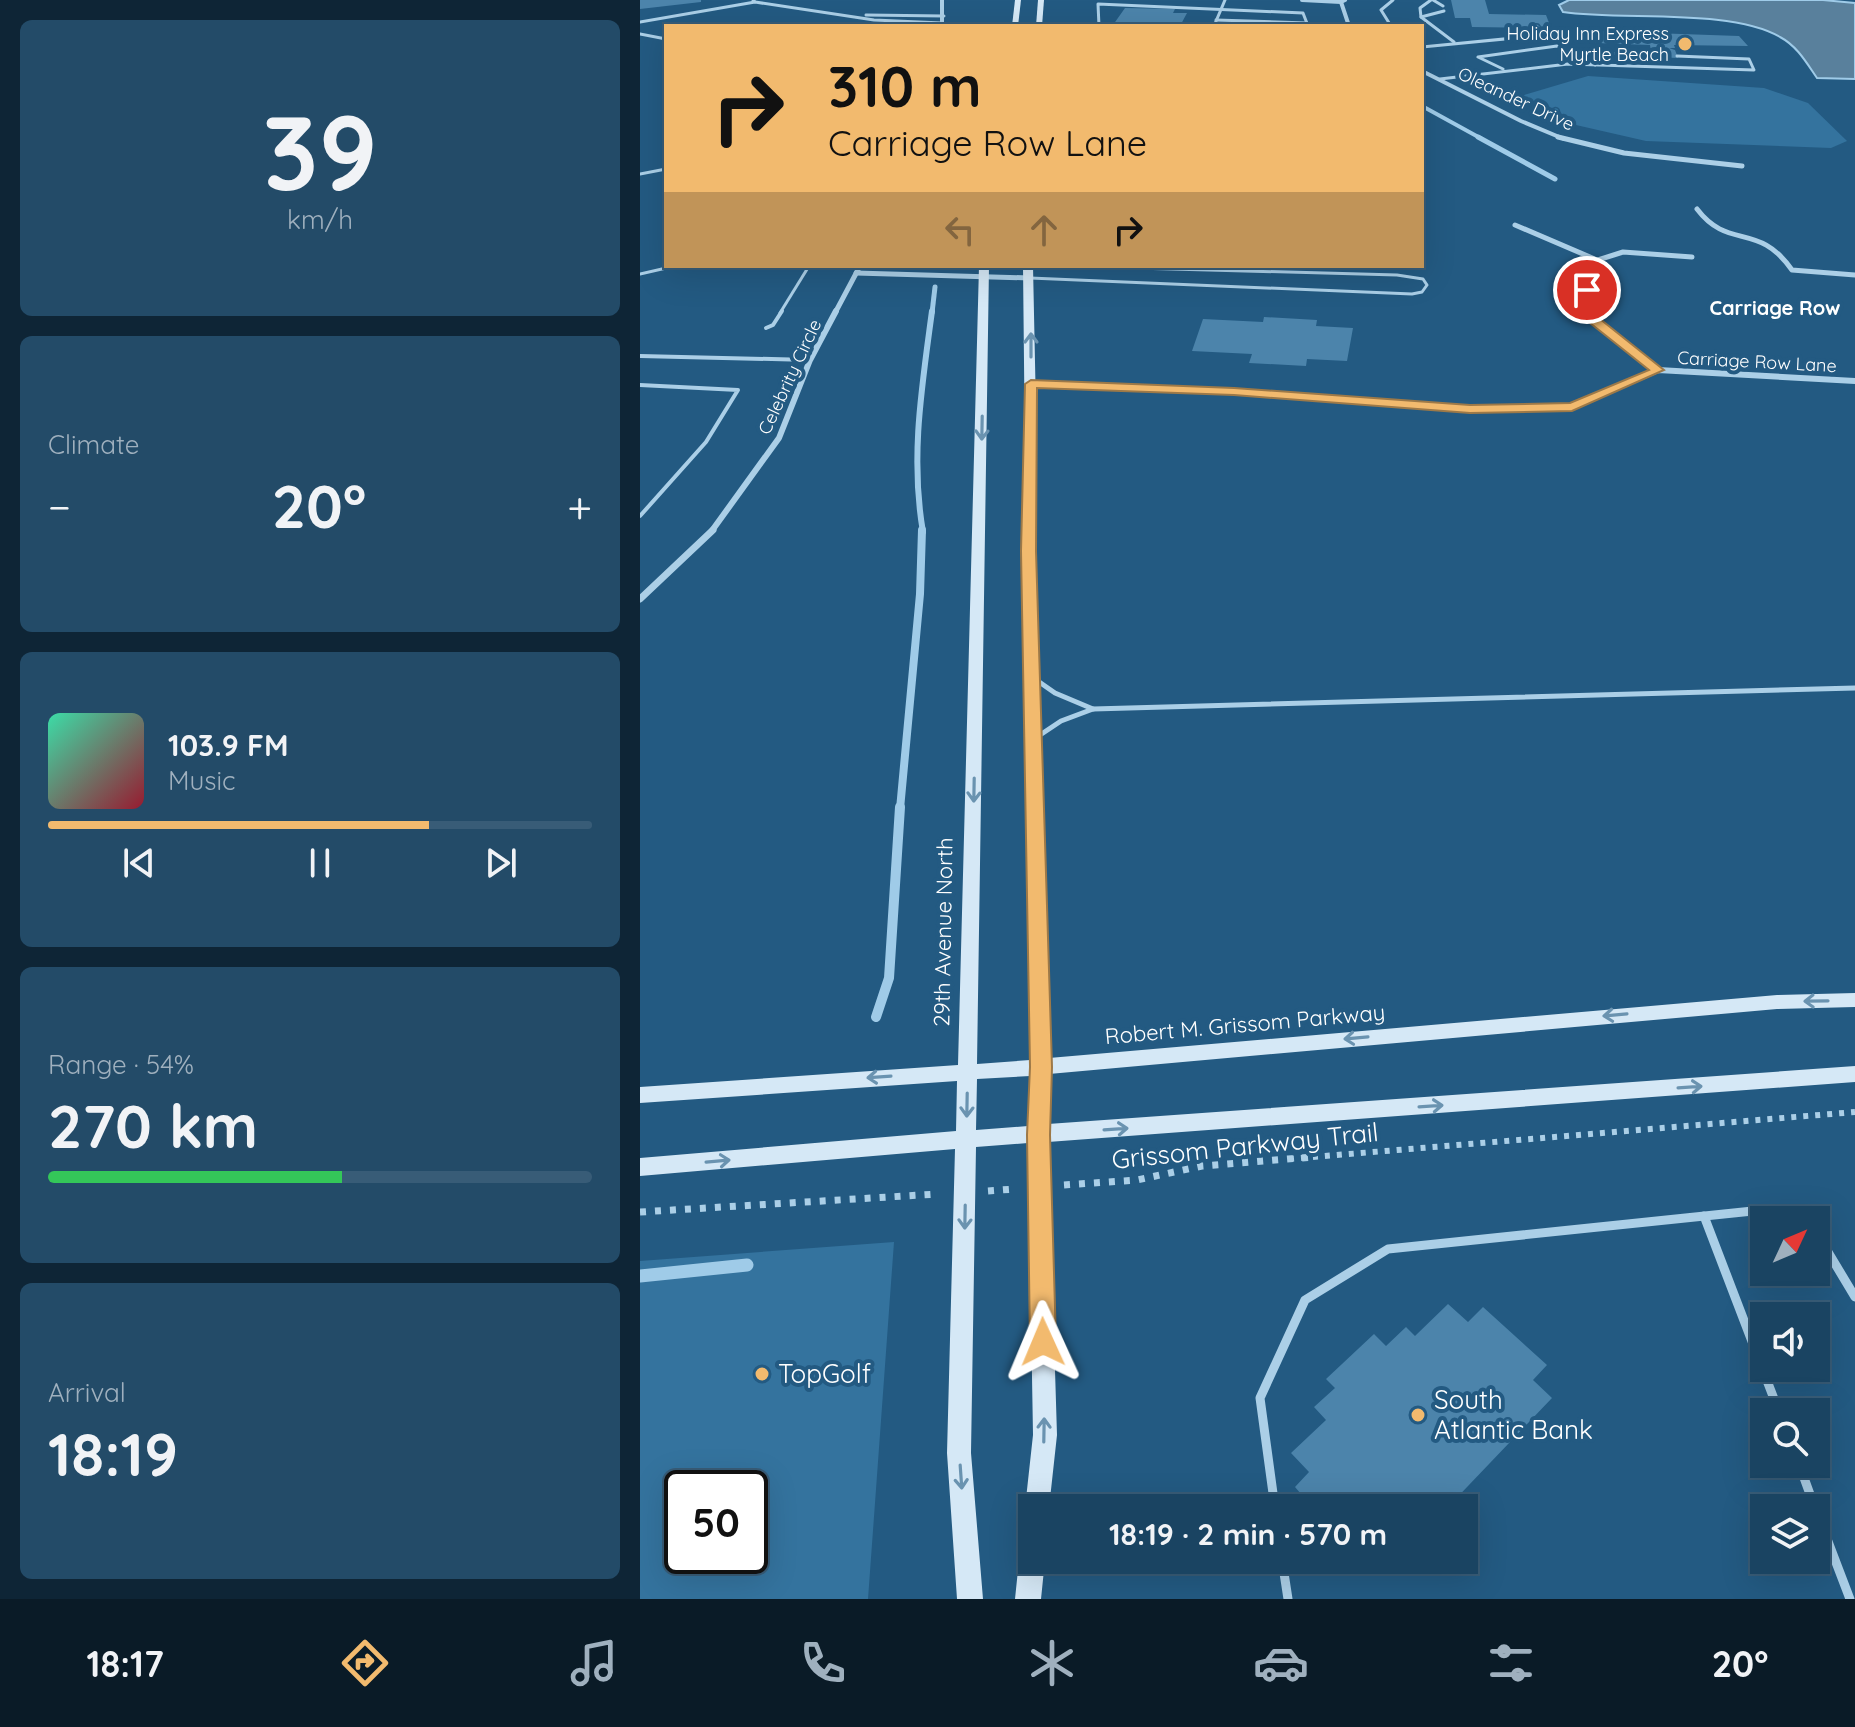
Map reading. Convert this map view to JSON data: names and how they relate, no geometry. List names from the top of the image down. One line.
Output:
{"streets":{"main road":["29th Avenue North","Robert M. Grissom Parkway"],"street":["Oleander Drive","Carriage Row Lane","Celebrity Circle"],"path":["Grissom Parkway Trail"]},"crossings":[["29th Avenue North","Robert M. Grissom Parkway"],["29th Avenue North","Grissom Parkway Trail"]],"districts":["Carriage Row"],"places":["Holiday Inn Express Myrtle Beach","TopGolf","South Atlantic Bank"],"north":"top right","page":{"tile":[["39","km/h"],"Climate",["Range · 54%","270 km"],["Arrival","18:19"]],"turn":["310 m","Carriage Row Lane"],"heat":["−","20°","+"],"song":["103.9 FM","Music"],"limit":"50","trip":"18:19 · 2 min · 570 m","tabs":["18:17","20°"]}}
